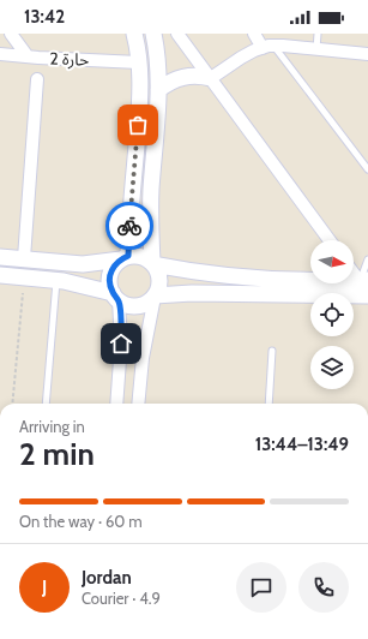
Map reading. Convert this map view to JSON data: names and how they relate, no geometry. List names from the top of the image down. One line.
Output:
{"streets":{"street":["حارة 2"]},"north":"right","page":{"status":"13:42","heading":["2 min","Arriving in","13:44–13:49"],"panel":["Jordan","Courier · 4.9"],"bar":"On the way · 60 m","round":"J"}}
